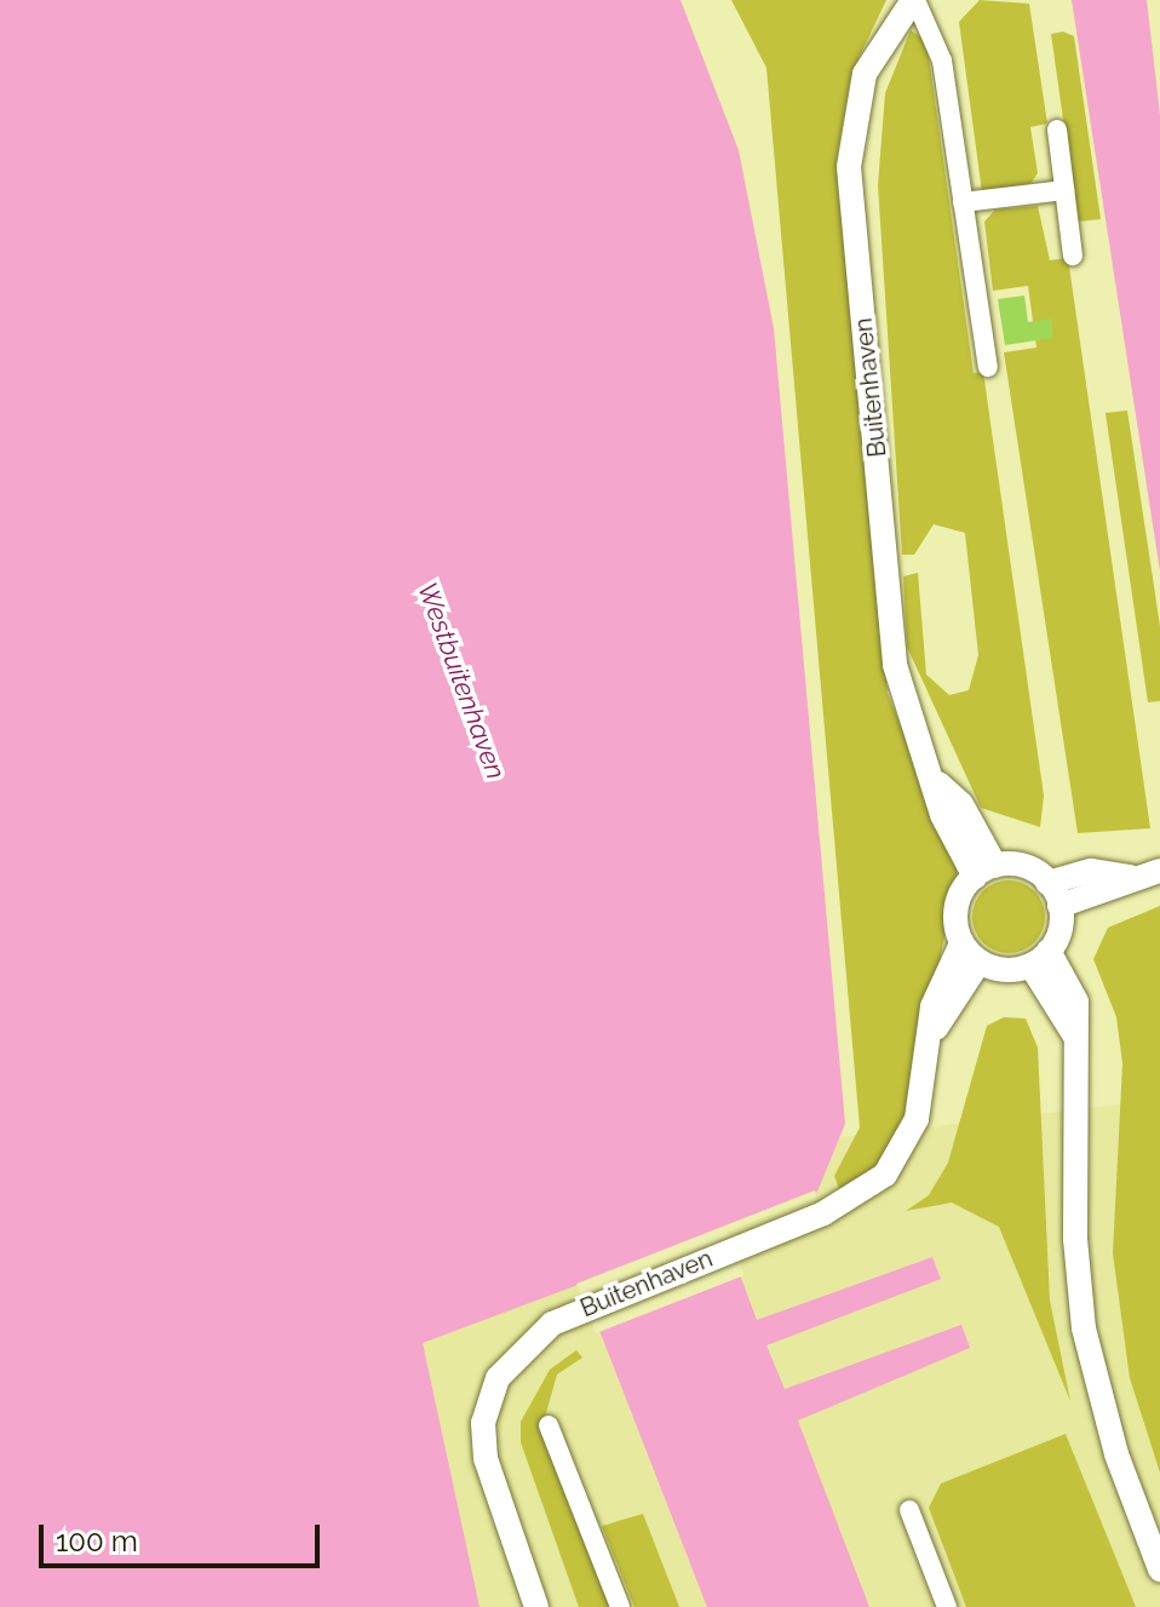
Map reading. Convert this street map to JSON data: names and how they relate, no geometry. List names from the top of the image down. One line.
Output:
{"streets":{"main road":["Buitenhaven"]},"water":["Westbuitenhaven"],"scale_bar":"100 m"}
